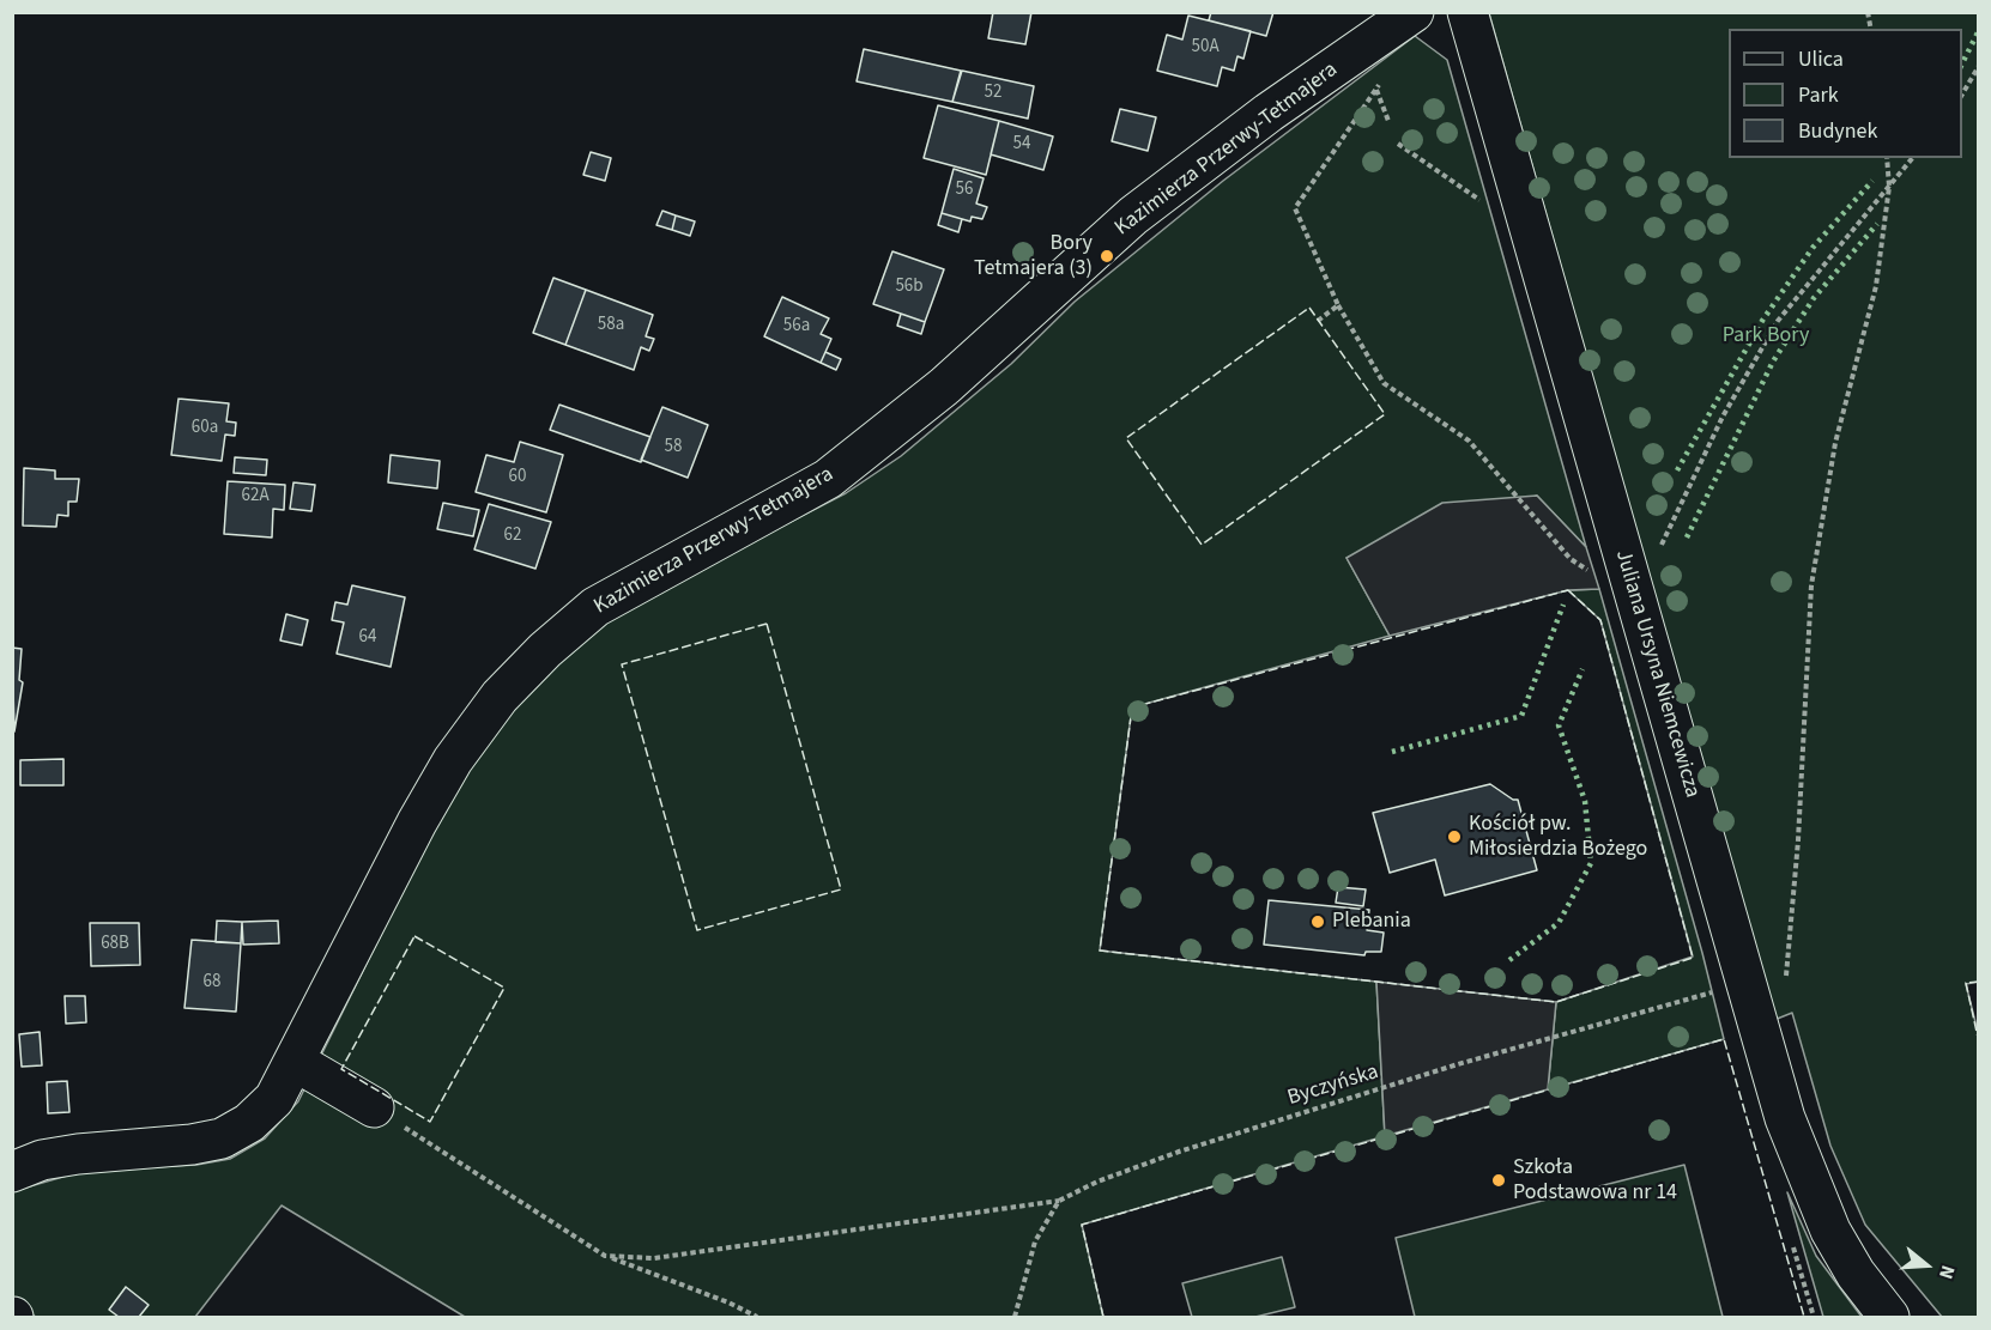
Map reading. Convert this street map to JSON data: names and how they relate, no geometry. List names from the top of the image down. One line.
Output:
{"streets":{"street":["Kazimierza Przerwy-Tetmajera","Juliana Ursyna Niemcewicza"],"path":["Byczyńska"]},"crossings":[["Juliana Ursyna Niemcewicza","Byczyńska"]],"parks":["Park Bory"],"places":["Bory Tetmajera (3)","Kościół pw. Miłosierdzia Bożego","Plebania","Szkoła Podstawowa nr 14"],"house_numbers":["50A","52","54","56","56b","58a","56a","60a","58","60","62A","62","64","68B","68"],"legend":["Ulica","Park","Budynek"],"north":"right"}
